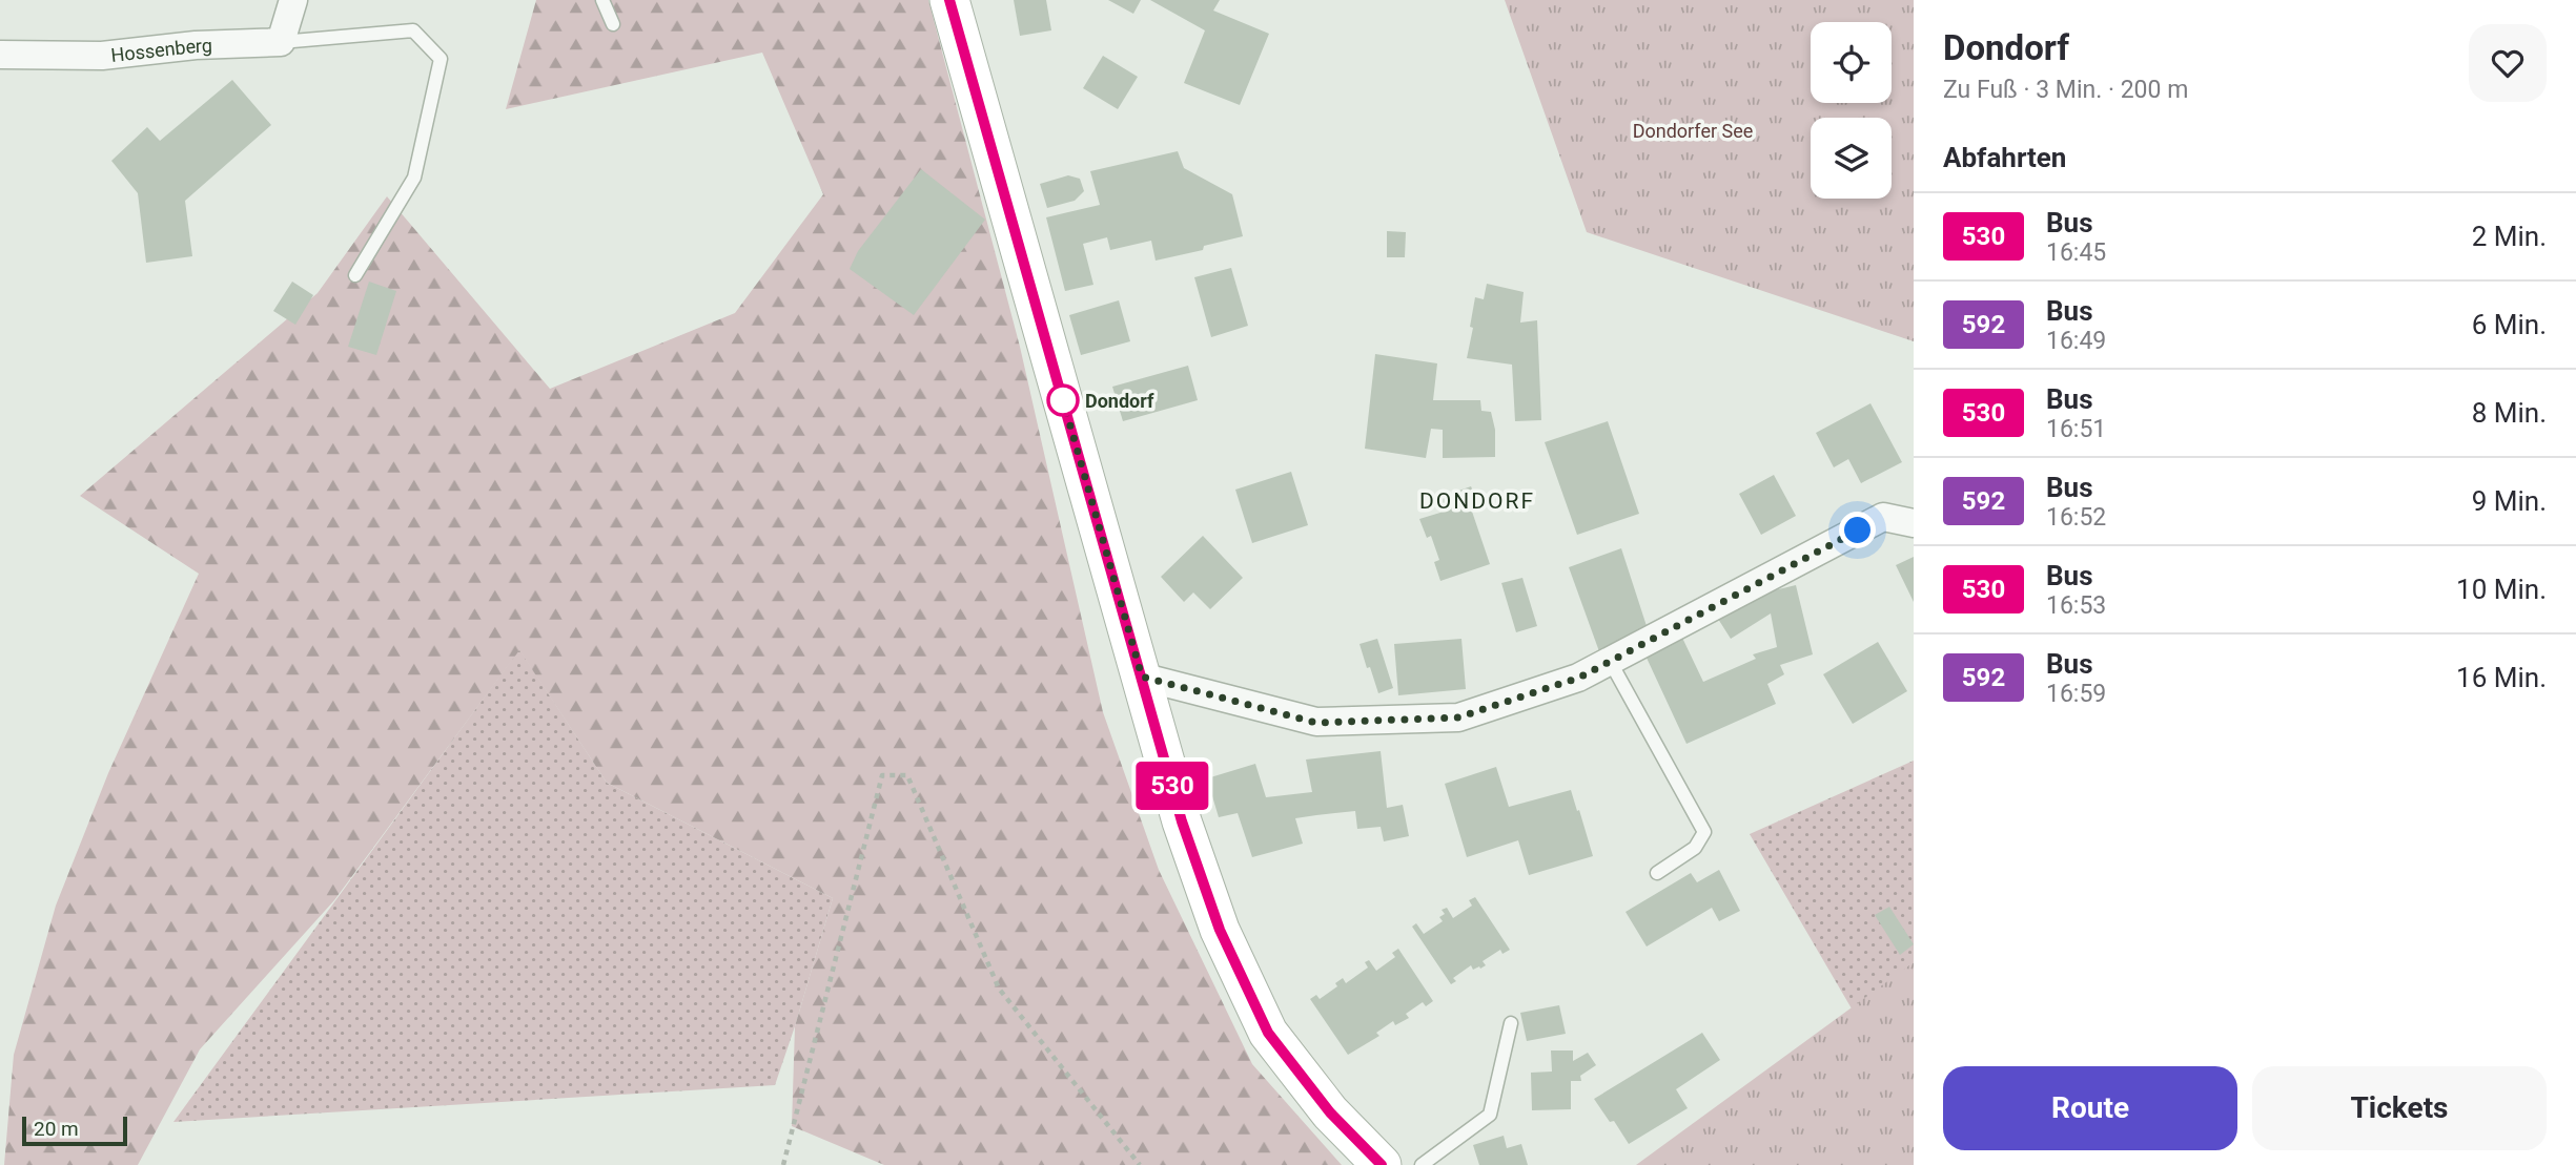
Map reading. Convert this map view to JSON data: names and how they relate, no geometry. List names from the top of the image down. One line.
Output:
{"streets":{"street":["Hossenberg"]},"districts":["DONDORF"],"parks":["Dondorfer See"],"places":["Dondorf"],"lines":["bus line 530"],"scale_bar":"20 m","page":{"on_map":"530","heading":[["Dondorf","Zu Fuß · 3 Min. · 200 m"],"Abfahrten"],"list":[{"mark":"530","name":"Bus","note":"16:45","value":"2 Min."},{"mark":"592","name":"Bus","note":"16:49","value":"6 Min."},{"mark":"530","name":"Bus","note":"16:51","value":"8 Min."},{"mark":"592","name":"Bus","note":"16:52","value":"9 Min."},{"mark":"530","name":"Bus","note":"16:53","value":"10 Min."},{"mark":"592","name":"Bus","note":"16:59","value":"16 Min."}],"buttons":["Route","Tickets"],"scale":"20 m"}}
